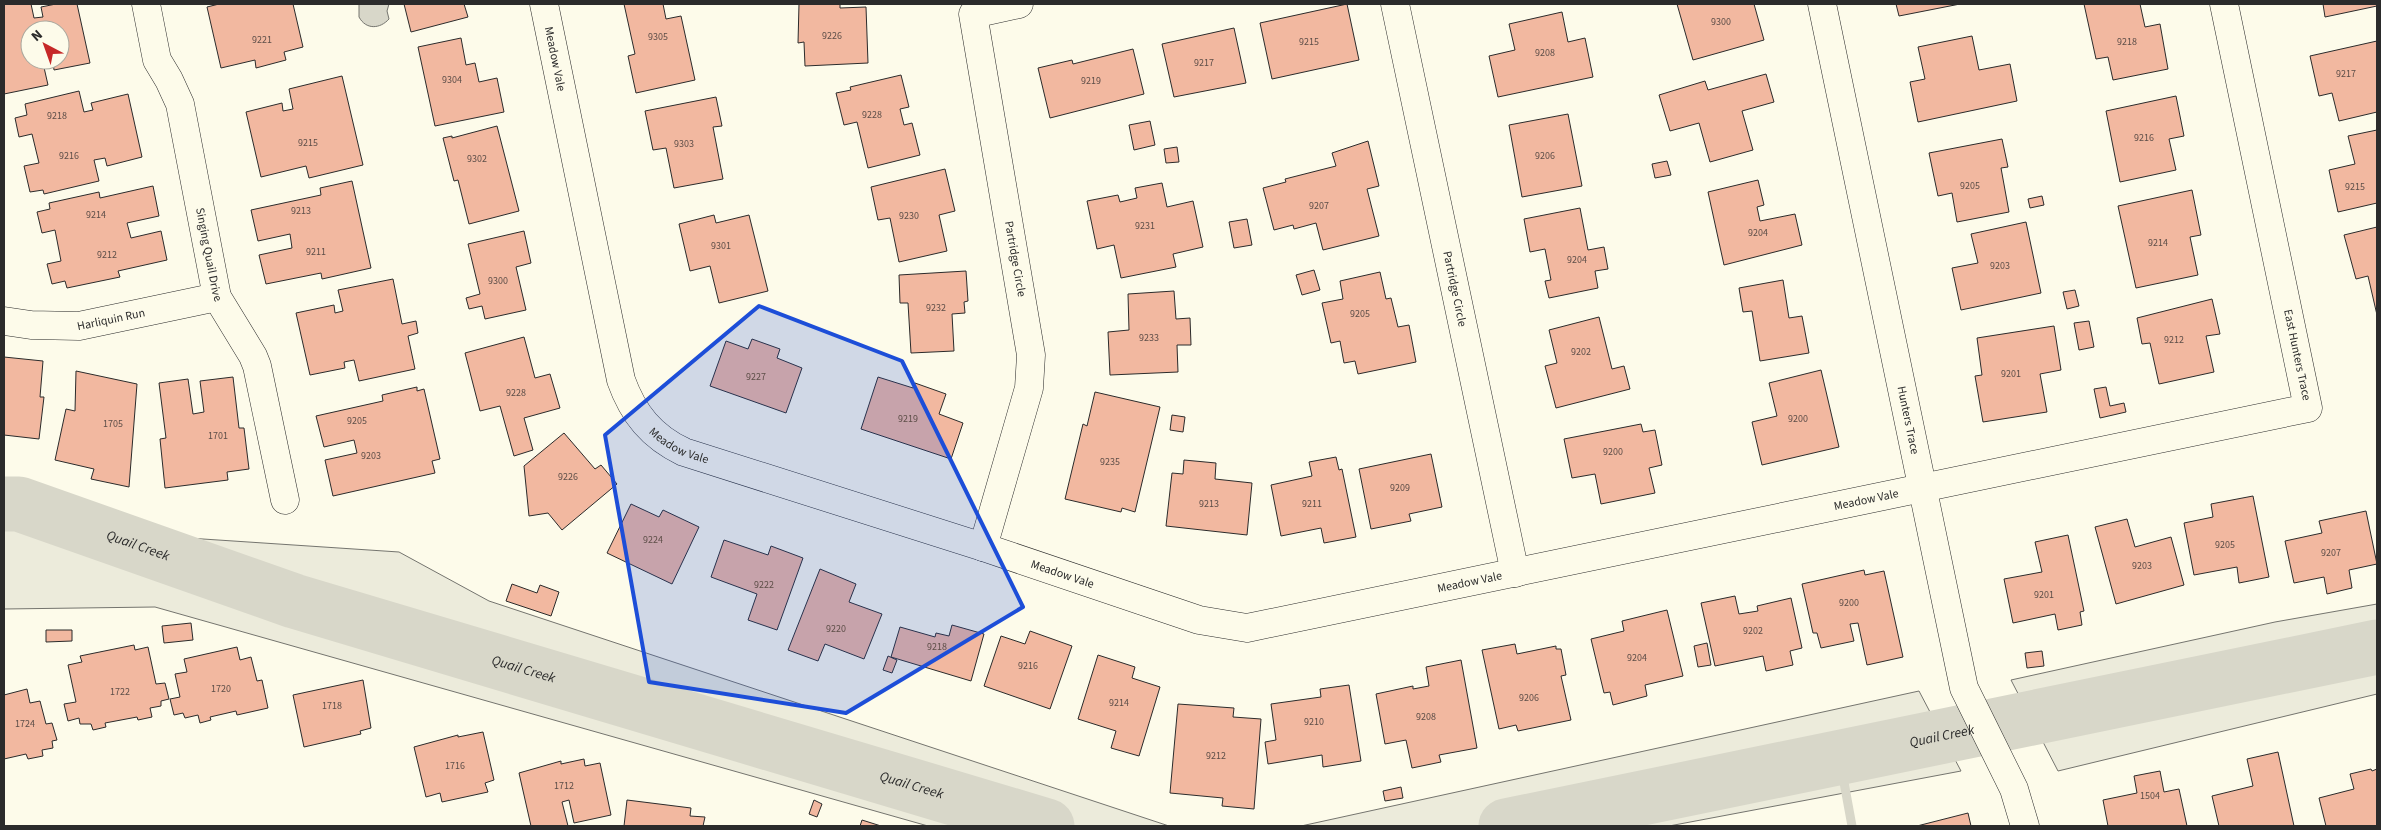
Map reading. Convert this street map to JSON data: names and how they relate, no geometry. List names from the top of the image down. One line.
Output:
{"streets":{"street":["Meadow Vale","Singing Quail Drive","Partridge Circle","Harliquin Run","East Hunters Trace","Hunters Trace"]},"crossings":[["Meadow Vale","Partridge Circle"],["Meadow Vale","East Hunters Trace"],["Meadow Vale","Hunters Trace"],["Singing Quail Drive","Harliquin Run"],["East Hunters Trace","Hunters Trace"]],"water":["Quail Creek"],"house_numbers":["9300","9226","9305","9221","9215","9218","9208","9217","9217","9304","9219","9228","9218","9216","9215","9303","9216","9206","9302","9205","9215","9207","9213","9214","9230","9231","9204","9214","9301","9211","9212","9204","9203","9300","9232","9205","9233","9212","9202","9201","9227","9228","9219","9200","9205","1705","1701","9200","9203","9235","9226","9209","9213","9211","9224","9205","9207","9203","9222","9201","9200","9220","9202","9218","9204","9216","1720","1722","9206","9214","1718","9208","9210","1724","9212","1716","1712","1504"],"north":"top left"}
